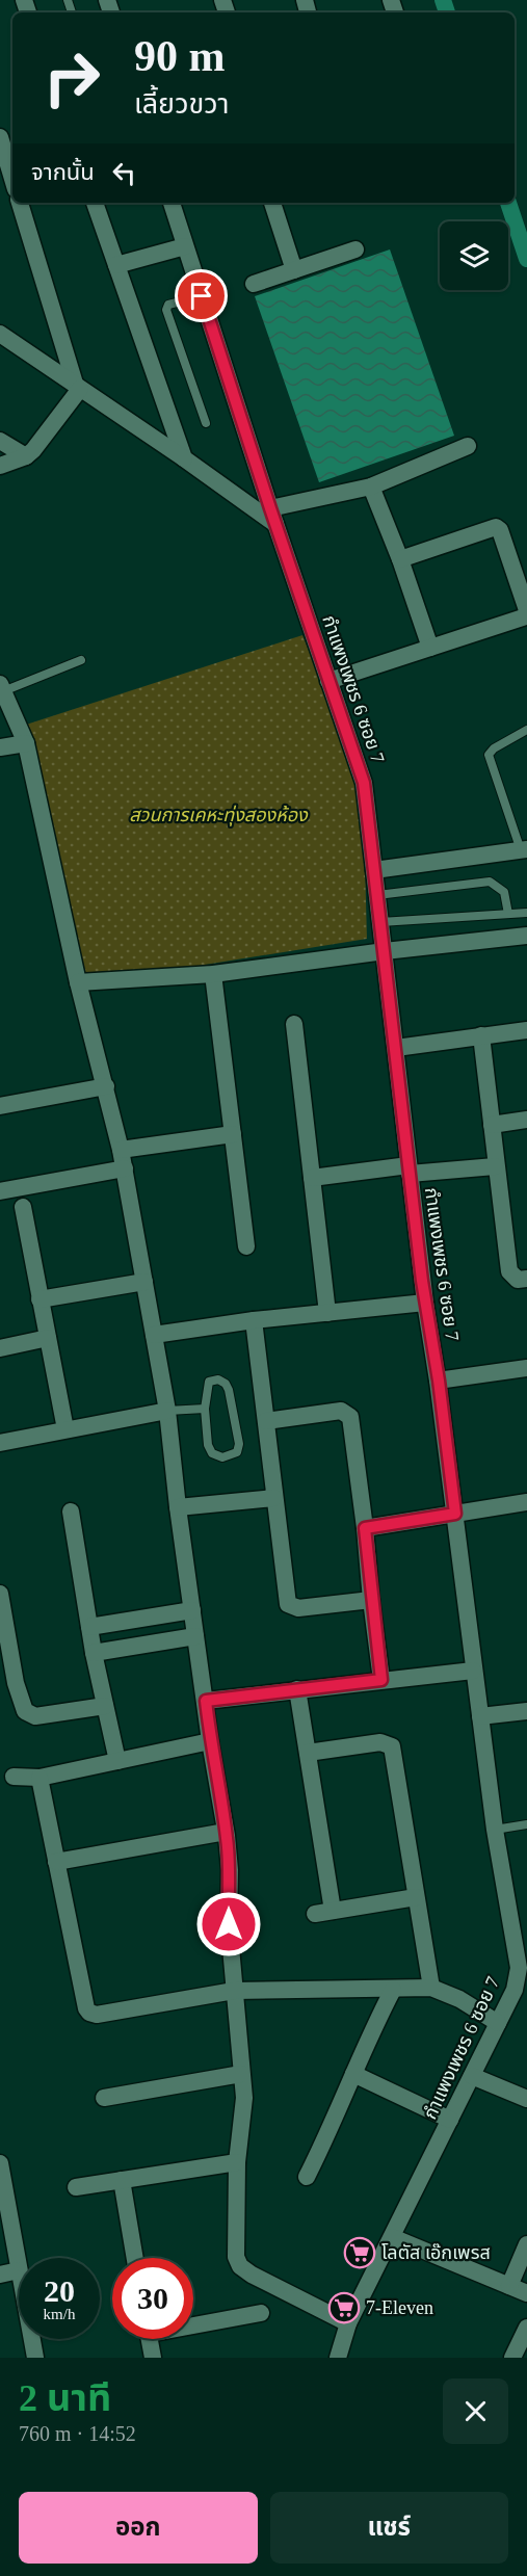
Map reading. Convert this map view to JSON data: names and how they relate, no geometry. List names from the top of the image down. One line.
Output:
{"streets":{"street":["กำแพงเพชร 6 ซอย 7"]},"parks":["สวนการเคหะทุ่งสองห้อง"],"places":{"supermarket":["โลตัส เอ๊กเพรส","7-Eleven"]},"page":{"turn":["90 m","เลี้ยวขวา"],"then":"จากนั้น","speed":"20 km/h","limit":"30","heading":["2 นาที","760 m · 14:52"],"buttons":["ออก","แชร์"]}}
